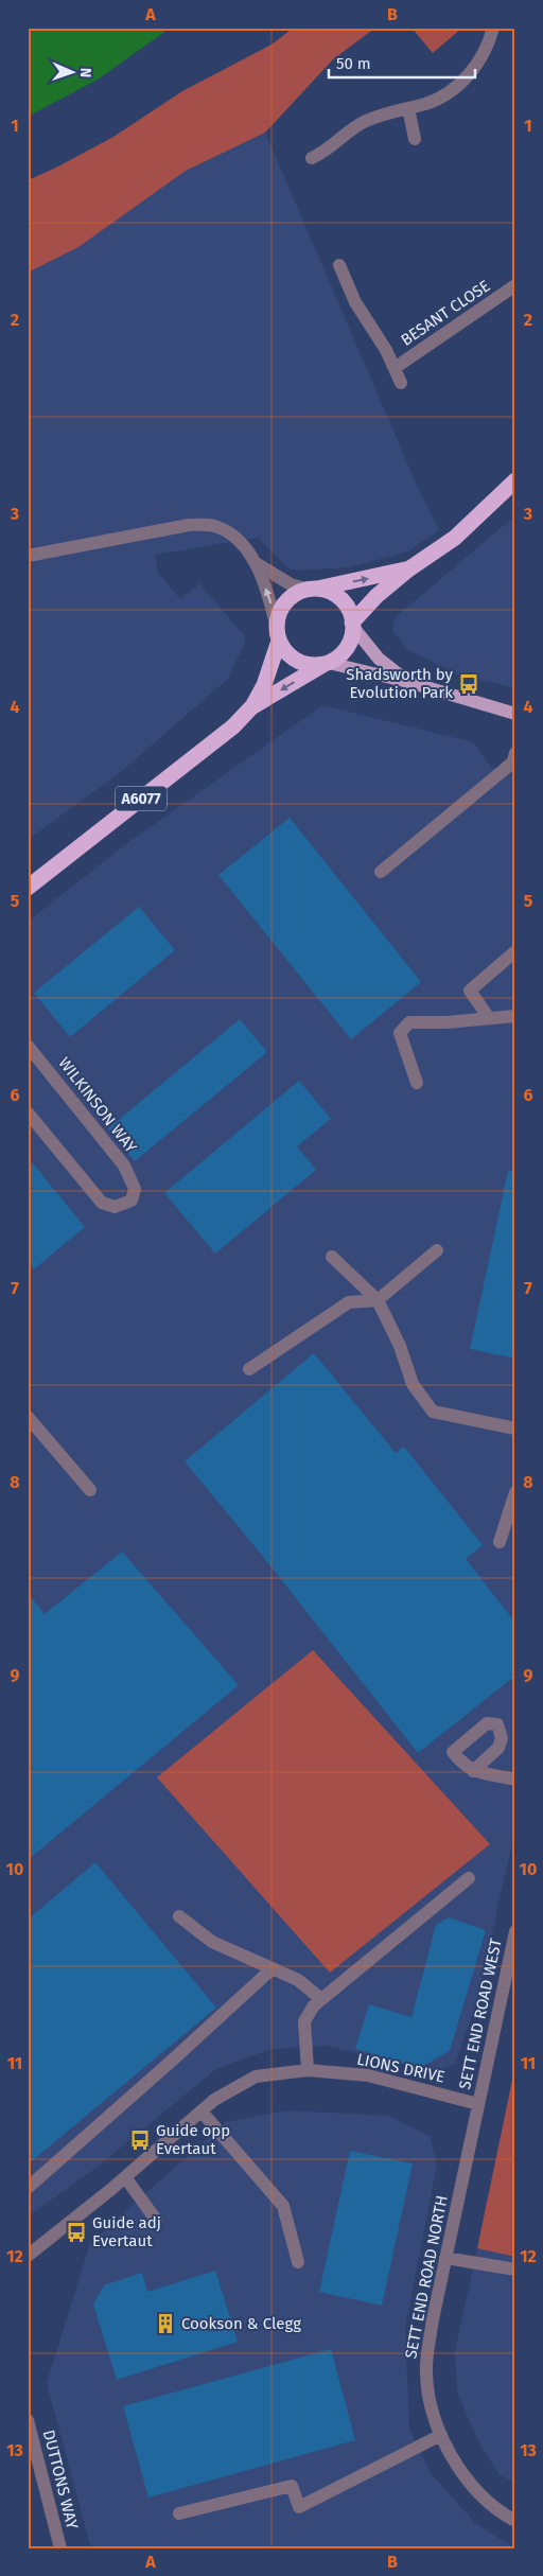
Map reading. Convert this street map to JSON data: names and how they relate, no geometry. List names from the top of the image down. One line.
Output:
{"streets":{"highway":["A6077"],"street":["BESANT CLOSE","WILKINSON WAY","SETT END ROAD WEST","LIONS DRIVE","SETT END ROAD NORTH","DUTTONS WAY"]},"crossings":[["SETT END ROAD WEST","LIONS DRIVE"],["SETT END ROAD WEST","SETT END ROAD NORTH"],["LIONS DRIVE","SETT END ROAD NORTH"]],"places":{"bus stop":["Shadsworth by Evolution Park","Guide opp Evertaut","Guide adj Evertaut"],"building":["Cookson & Clegg"]},"scale_bar":"50 m","north":"right","grid":{"columns":["A","B"],"rows":["1","2","3","4","5","6","7","8","9","10","11","12","13"]}}
